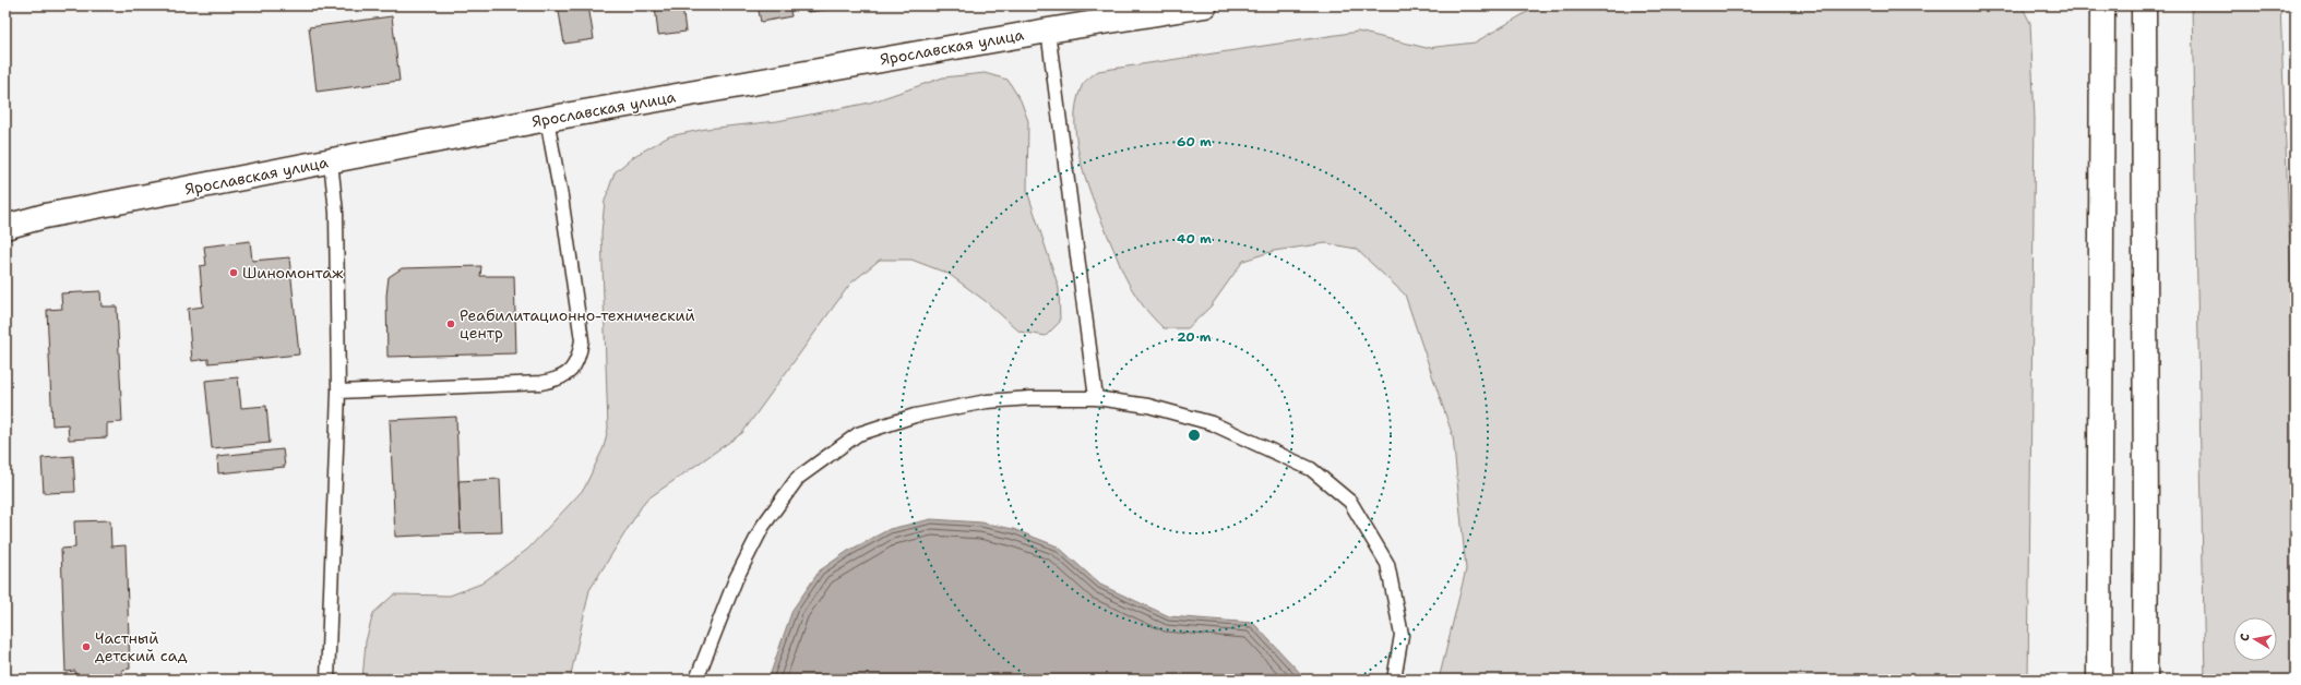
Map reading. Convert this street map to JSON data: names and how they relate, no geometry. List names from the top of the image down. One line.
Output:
{"streets":{"main road":["Ярославская улица"]},"places":["Шиномонтаж","Реабилитационно-технический центр","Частный детский сад"],"north":"left","rings":["60 m","40 m","20 m"]}
